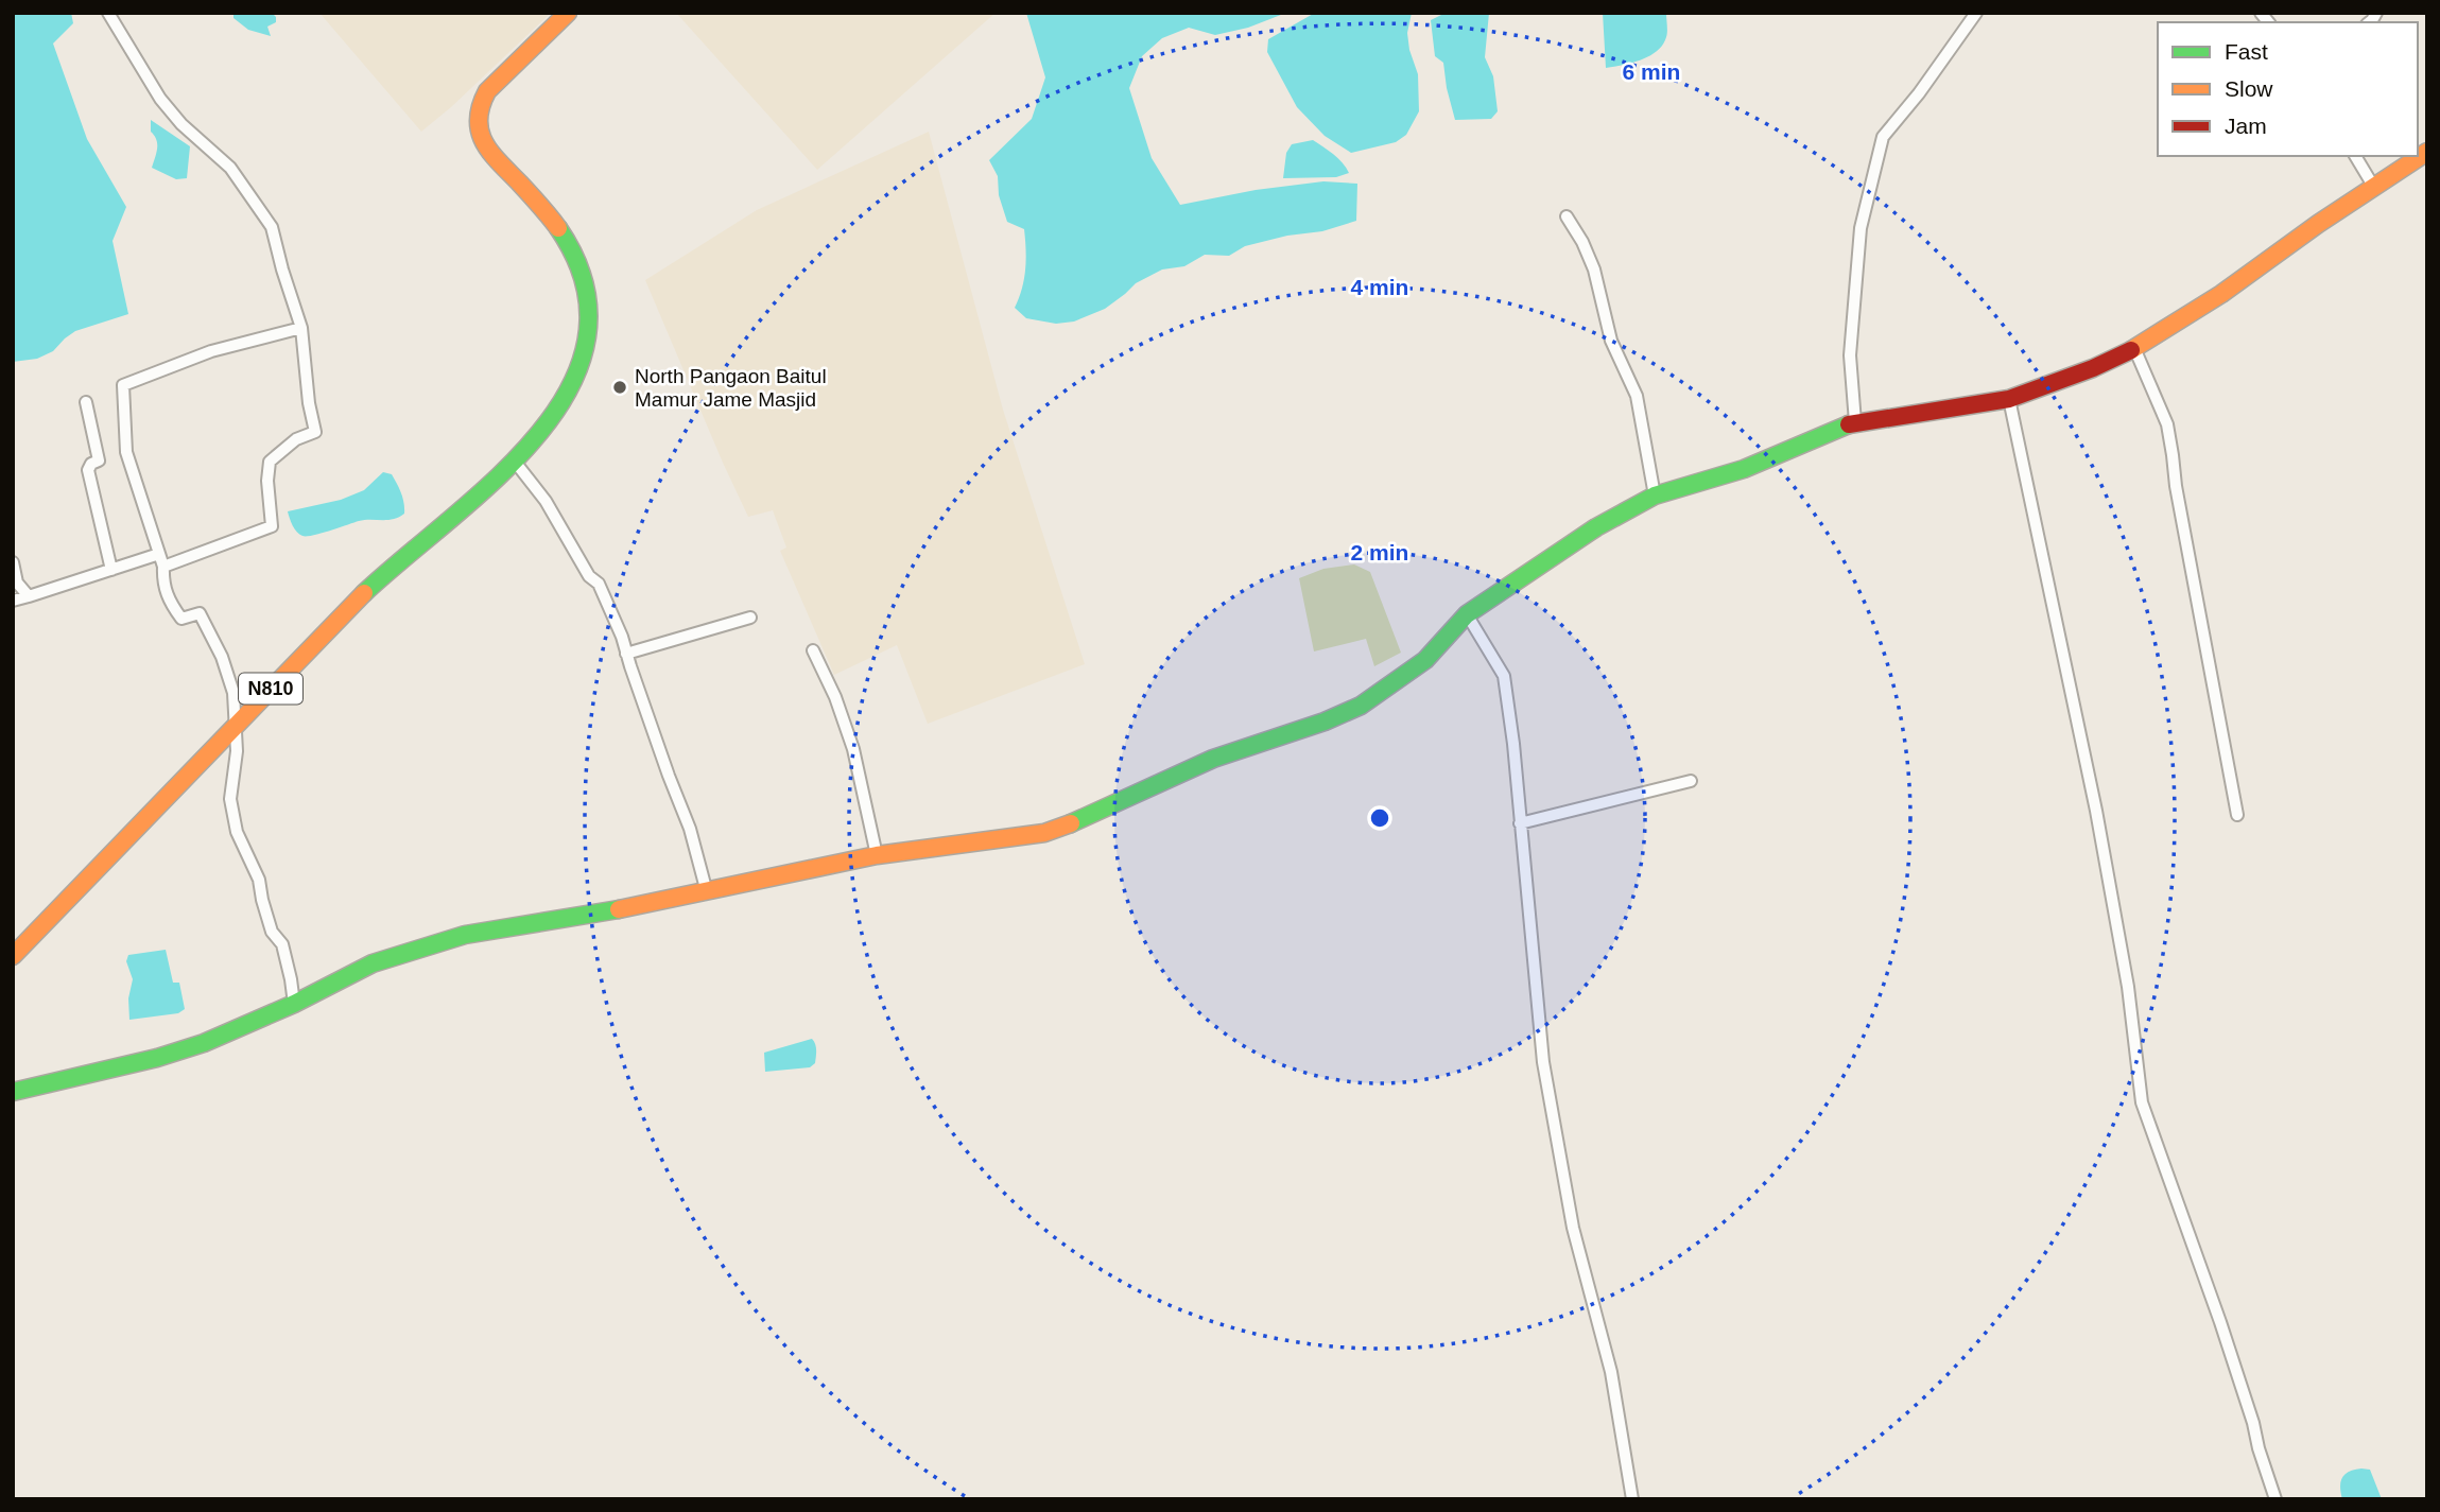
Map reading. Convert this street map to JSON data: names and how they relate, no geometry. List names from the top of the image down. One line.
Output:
{"streets":{"main road":["N810"]},"places":["North Pangaon Baitul Mamur Jame Masjid"],"legend":["Fast","Slow","Jam"],"rings":["6 min","4 min","2 min"]}
